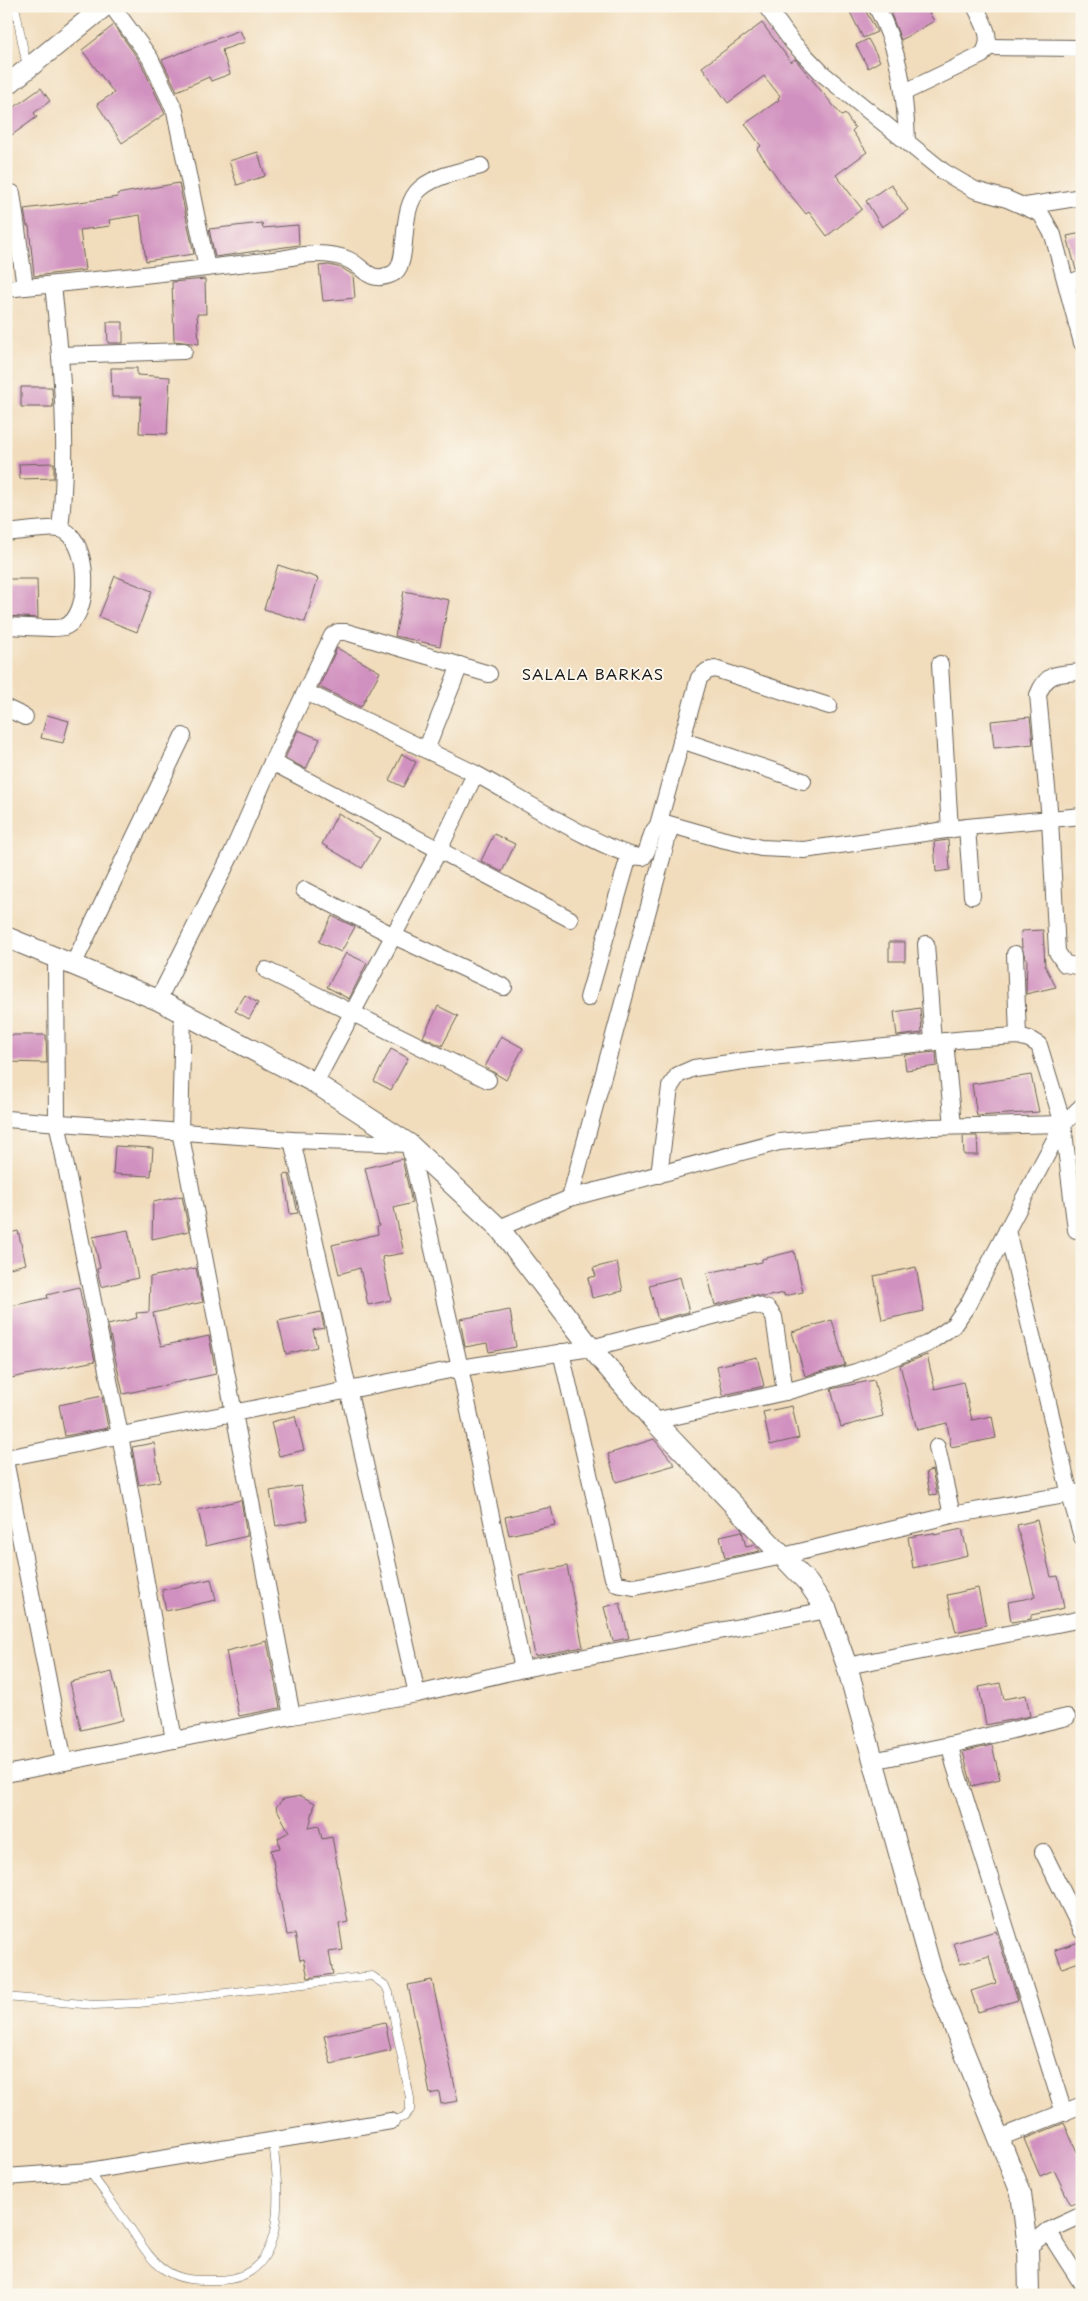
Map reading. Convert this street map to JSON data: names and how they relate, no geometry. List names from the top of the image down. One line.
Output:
{"districts":["SALALA BARKAS"]}
